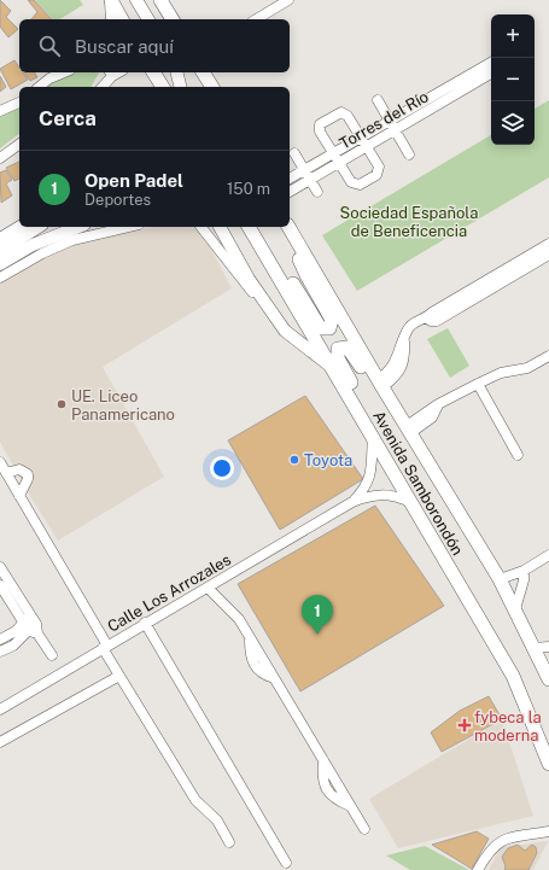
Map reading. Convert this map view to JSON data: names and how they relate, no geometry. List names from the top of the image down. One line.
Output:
{"streets":{"highway":["Avenida Samborondón"],"street":["Torres del Río","Calle Los Arrozales"]},"crossings":[["Avenida Samborondón","Calle Los Arrozales"]],"parks":["Sociedad Española de Beneficencia"],"places":{"other":["UE. Liceo Panamericano","Toyota"],"health":["fybeca la moderna"]},"page":{"map_buttons":["+","−"],"search":"Buscar aquí","heading":"Cerca","list":[{"mark":"1","name":"Open Padel","note":"Deportes","value":"150 m"}],"pins":"1"}}
